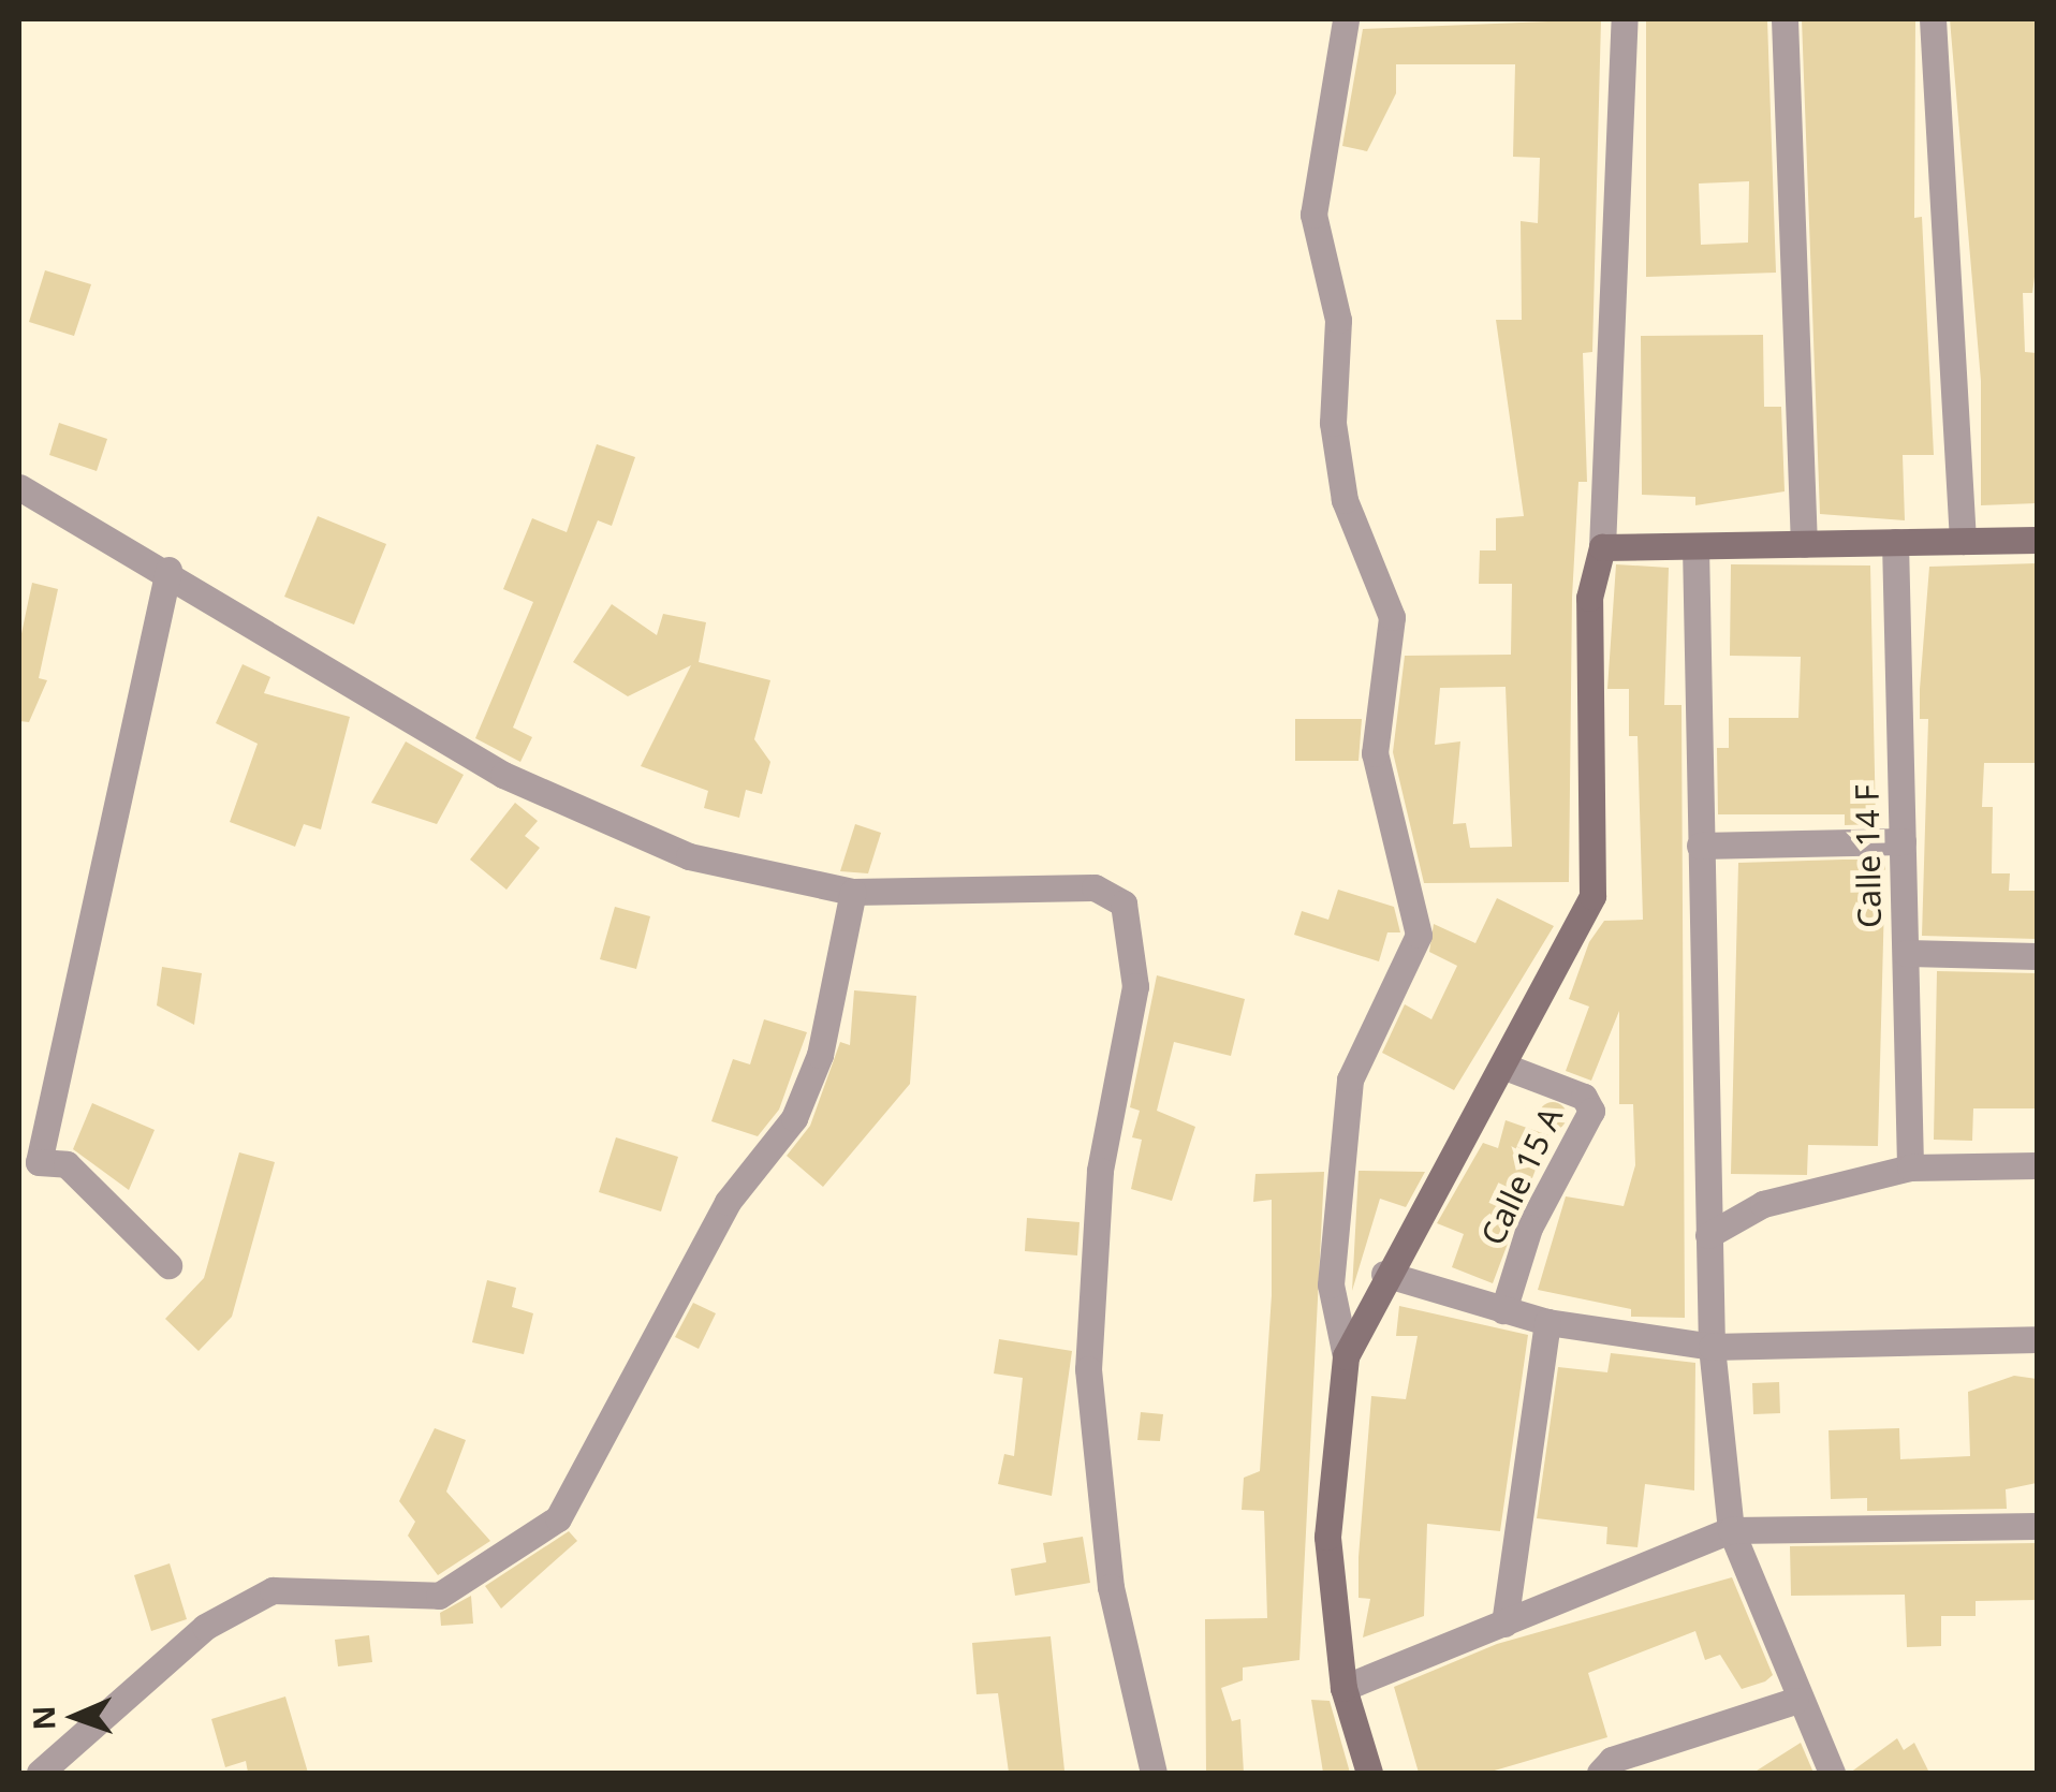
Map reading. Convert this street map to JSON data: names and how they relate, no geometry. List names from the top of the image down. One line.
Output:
{"streets":{"street":["Calle 14 F","Calle 15 A"]},"north":"left"}
